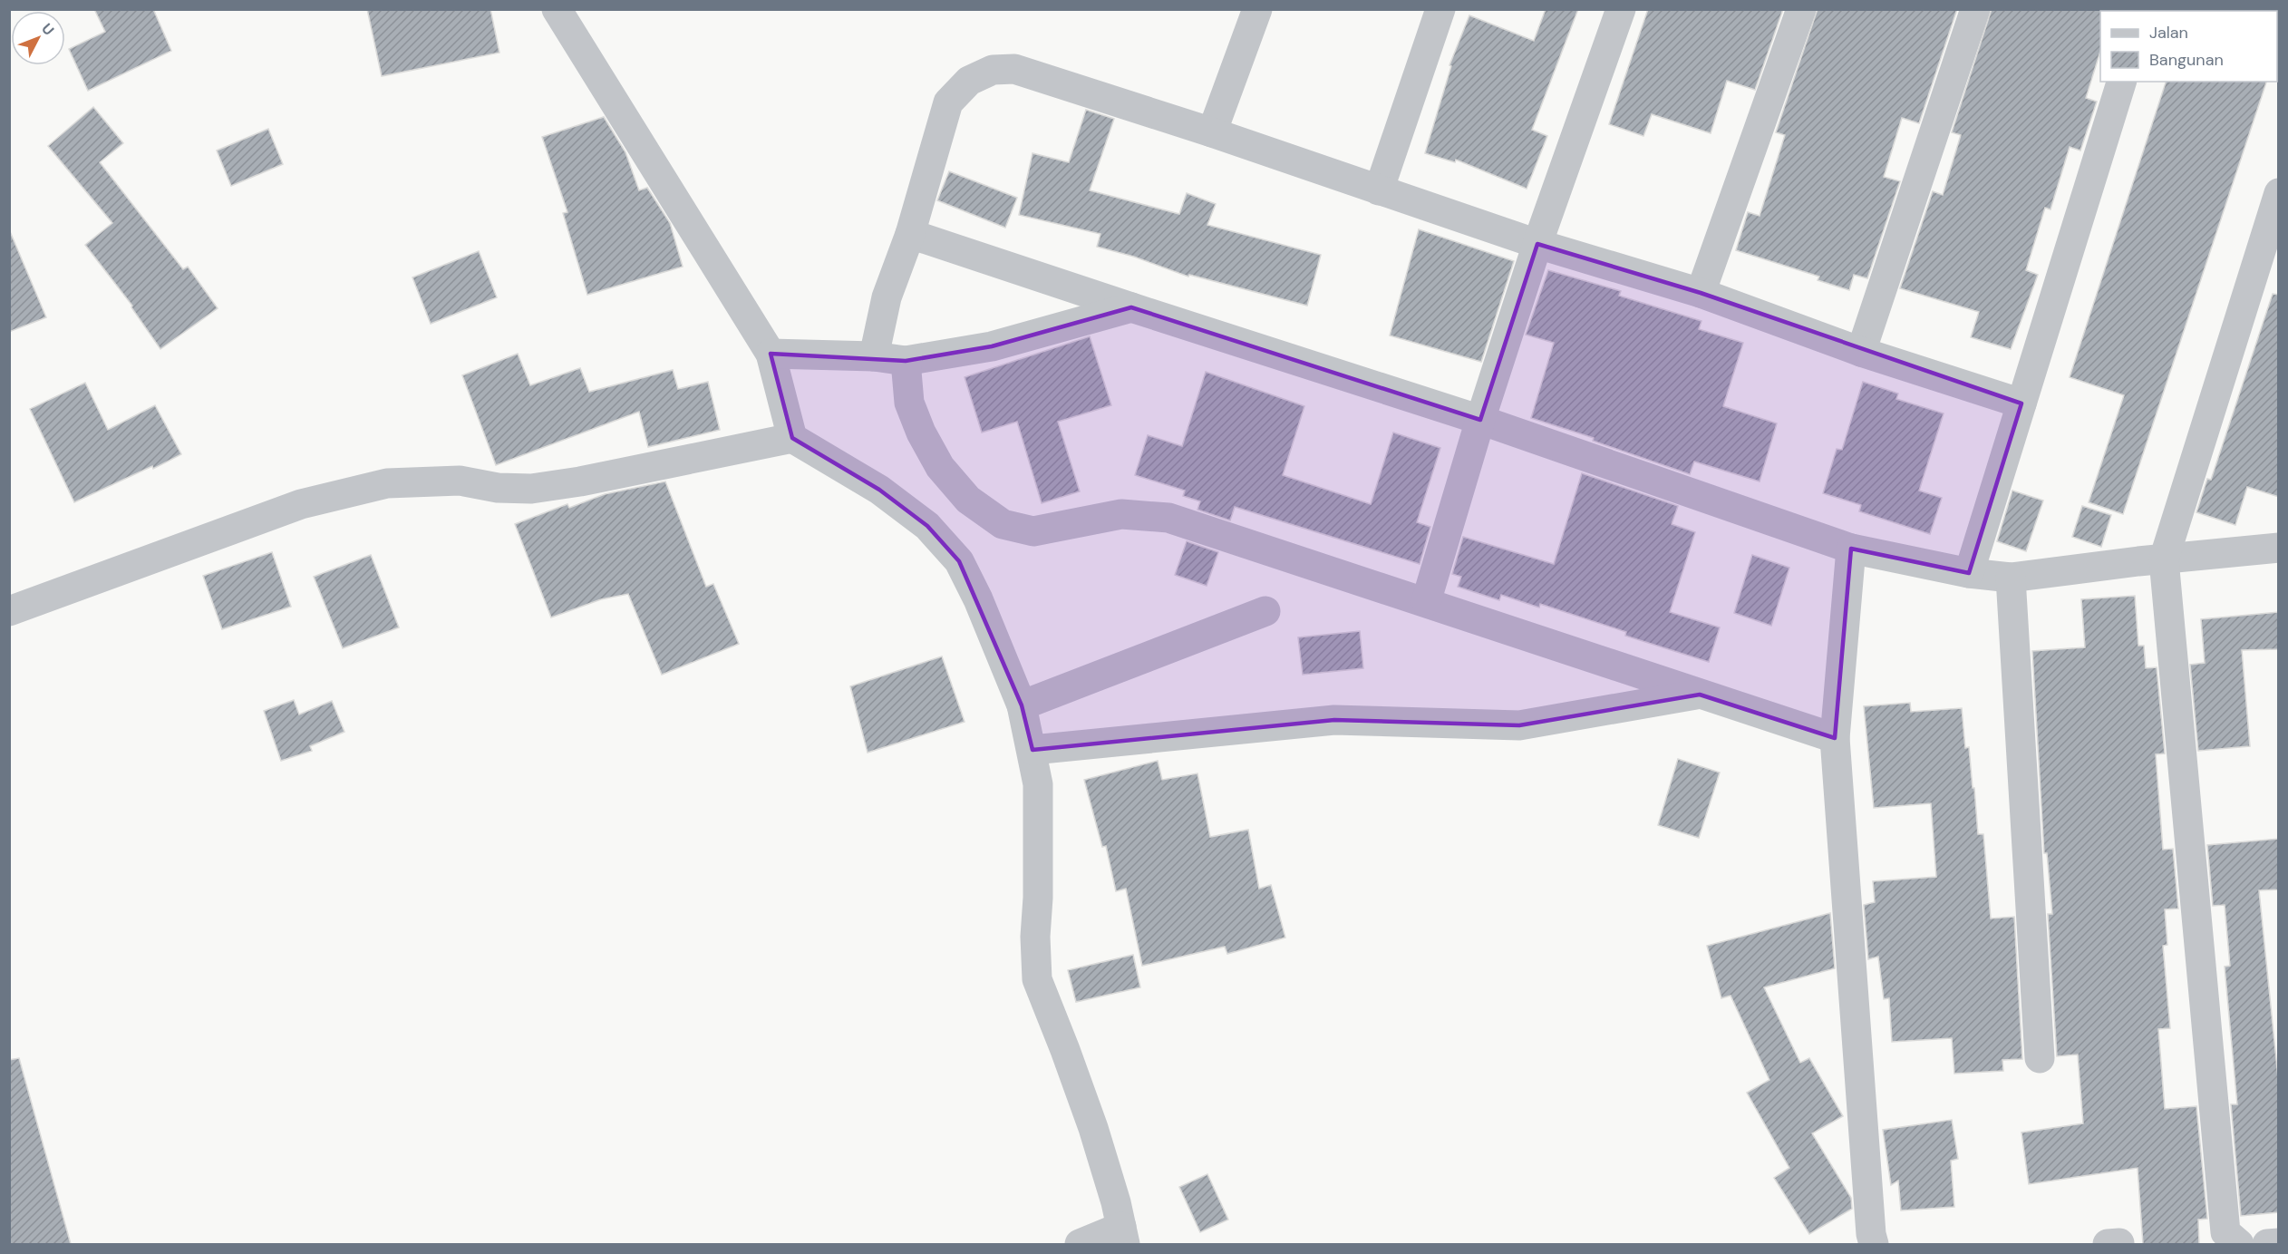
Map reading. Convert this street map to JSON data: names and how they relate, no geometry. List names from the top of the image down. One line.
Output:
{"legend":["Jalan","Bangunan"],"north":"top right"}
